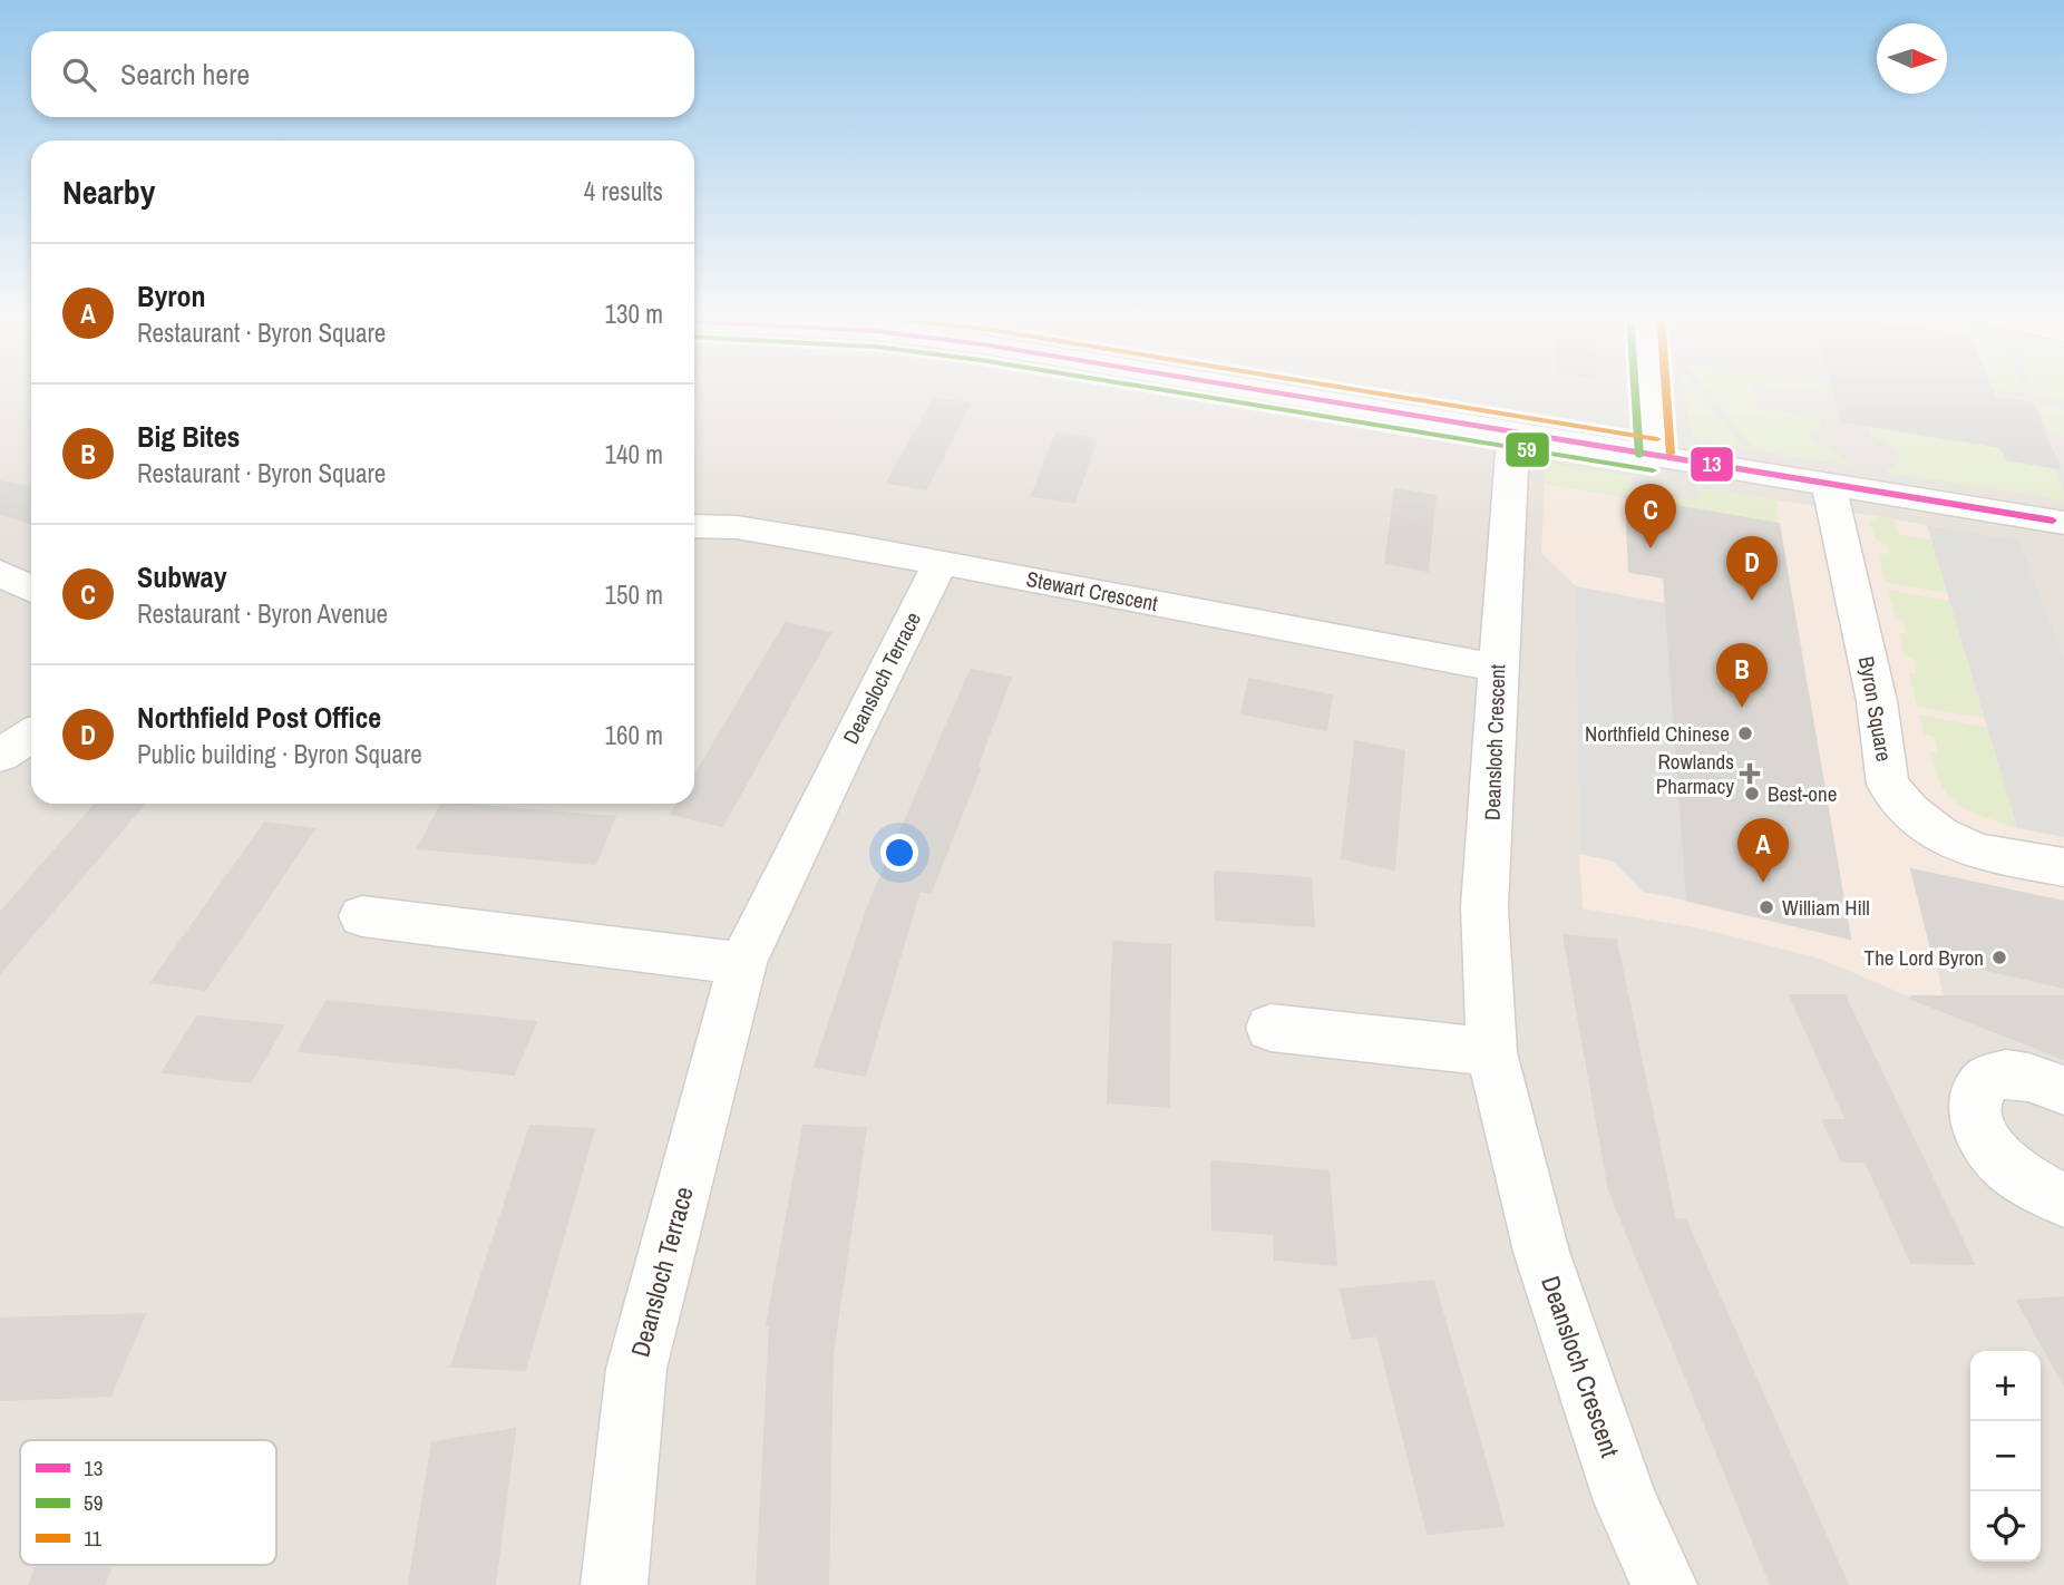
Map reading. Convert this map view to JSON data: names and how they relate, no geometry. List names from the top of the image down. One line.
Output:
{"streets":{"street":["Stewart Crescent","Deansloch Terrace","Byron Square","Deansloch Crescent"]},"crossings":[["Stewart Crescent","Deansloch Terrace"],["Stewart Crescent","Deansloch Crescent"]],"places":{"other":["Northfield Chinese","Best-one","William Hill","The Lord Byron"],"health":["Rowlands Pharmacy"]},"lines":["transit line 13","transit line 59","transit line 11"],"legend":["13","59","11"],"north":"right","page":{"search":"Search here","heading":["Nearby","4 results"],"list":[{"mark":"A","name":"Byron","note":"Restaurant · Byron Square","value":"130 m"},{"mark":"B","name":"Big Bites","note":"Restaurant · Byron Square","value":"140 m"},{"mark":"C","name":"Subway","note":"Restaurant · Byron Avenue","value":"150 m"},{"mark":"D","name":"Northfield Post Office","note":"Public building · Byron Square","value":"160 m"}],"pins":["C","D","B","A"],"map_buttons":["+","−"]}}
